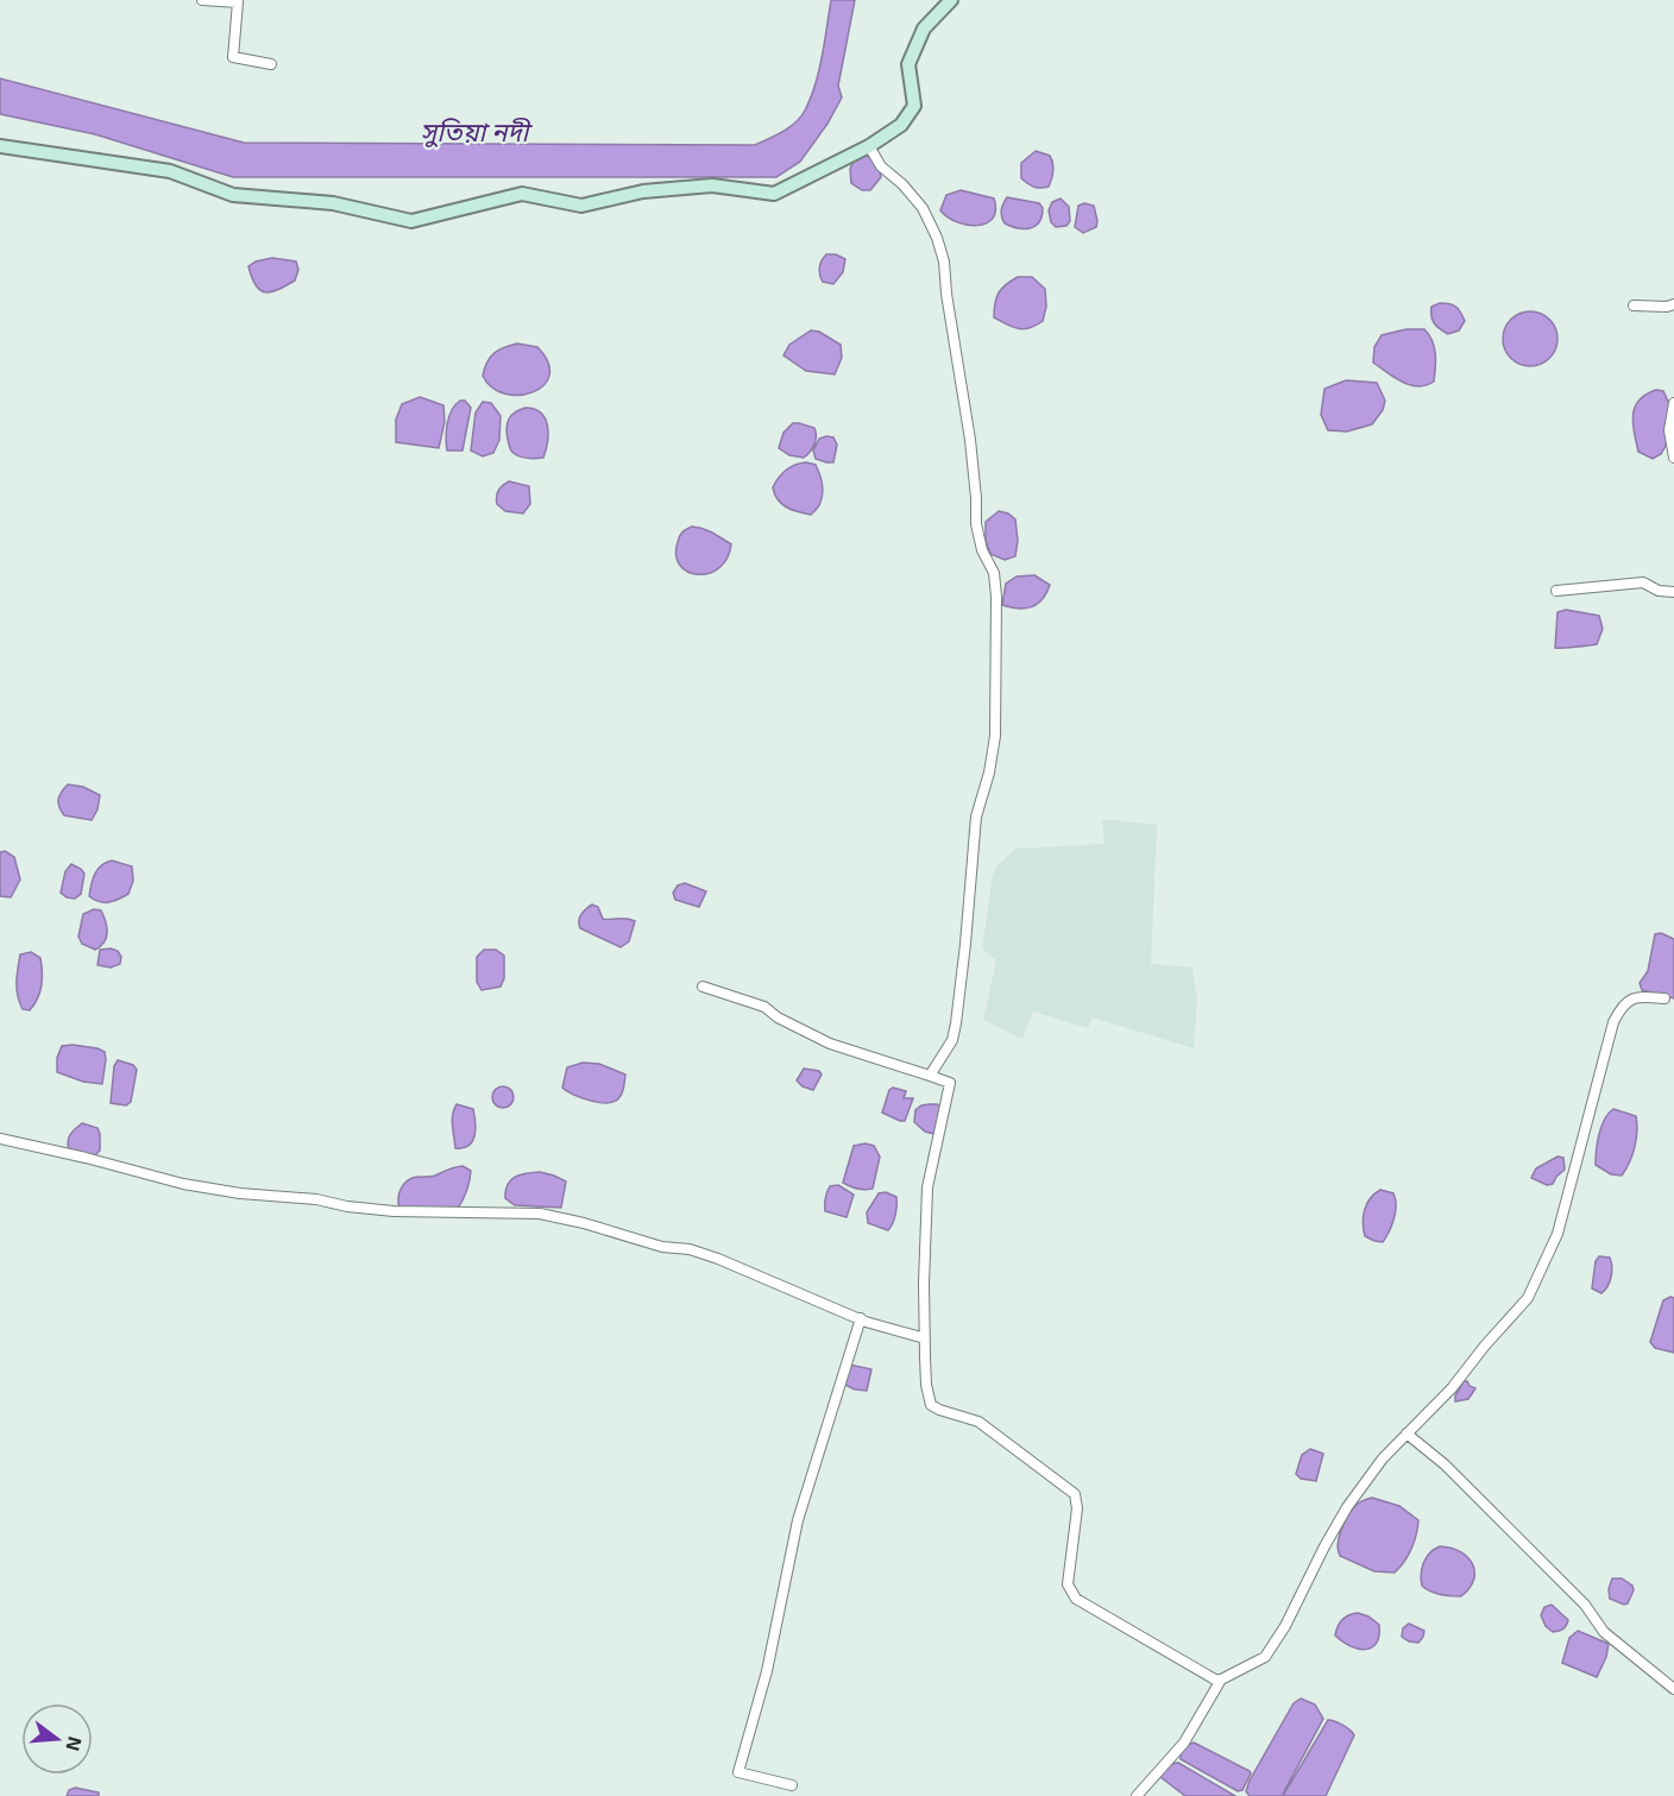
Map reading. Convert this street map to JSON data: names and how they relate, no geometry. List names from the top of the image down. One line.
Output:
{"water":["সুতিয়া নদী"],"north":"right"}
